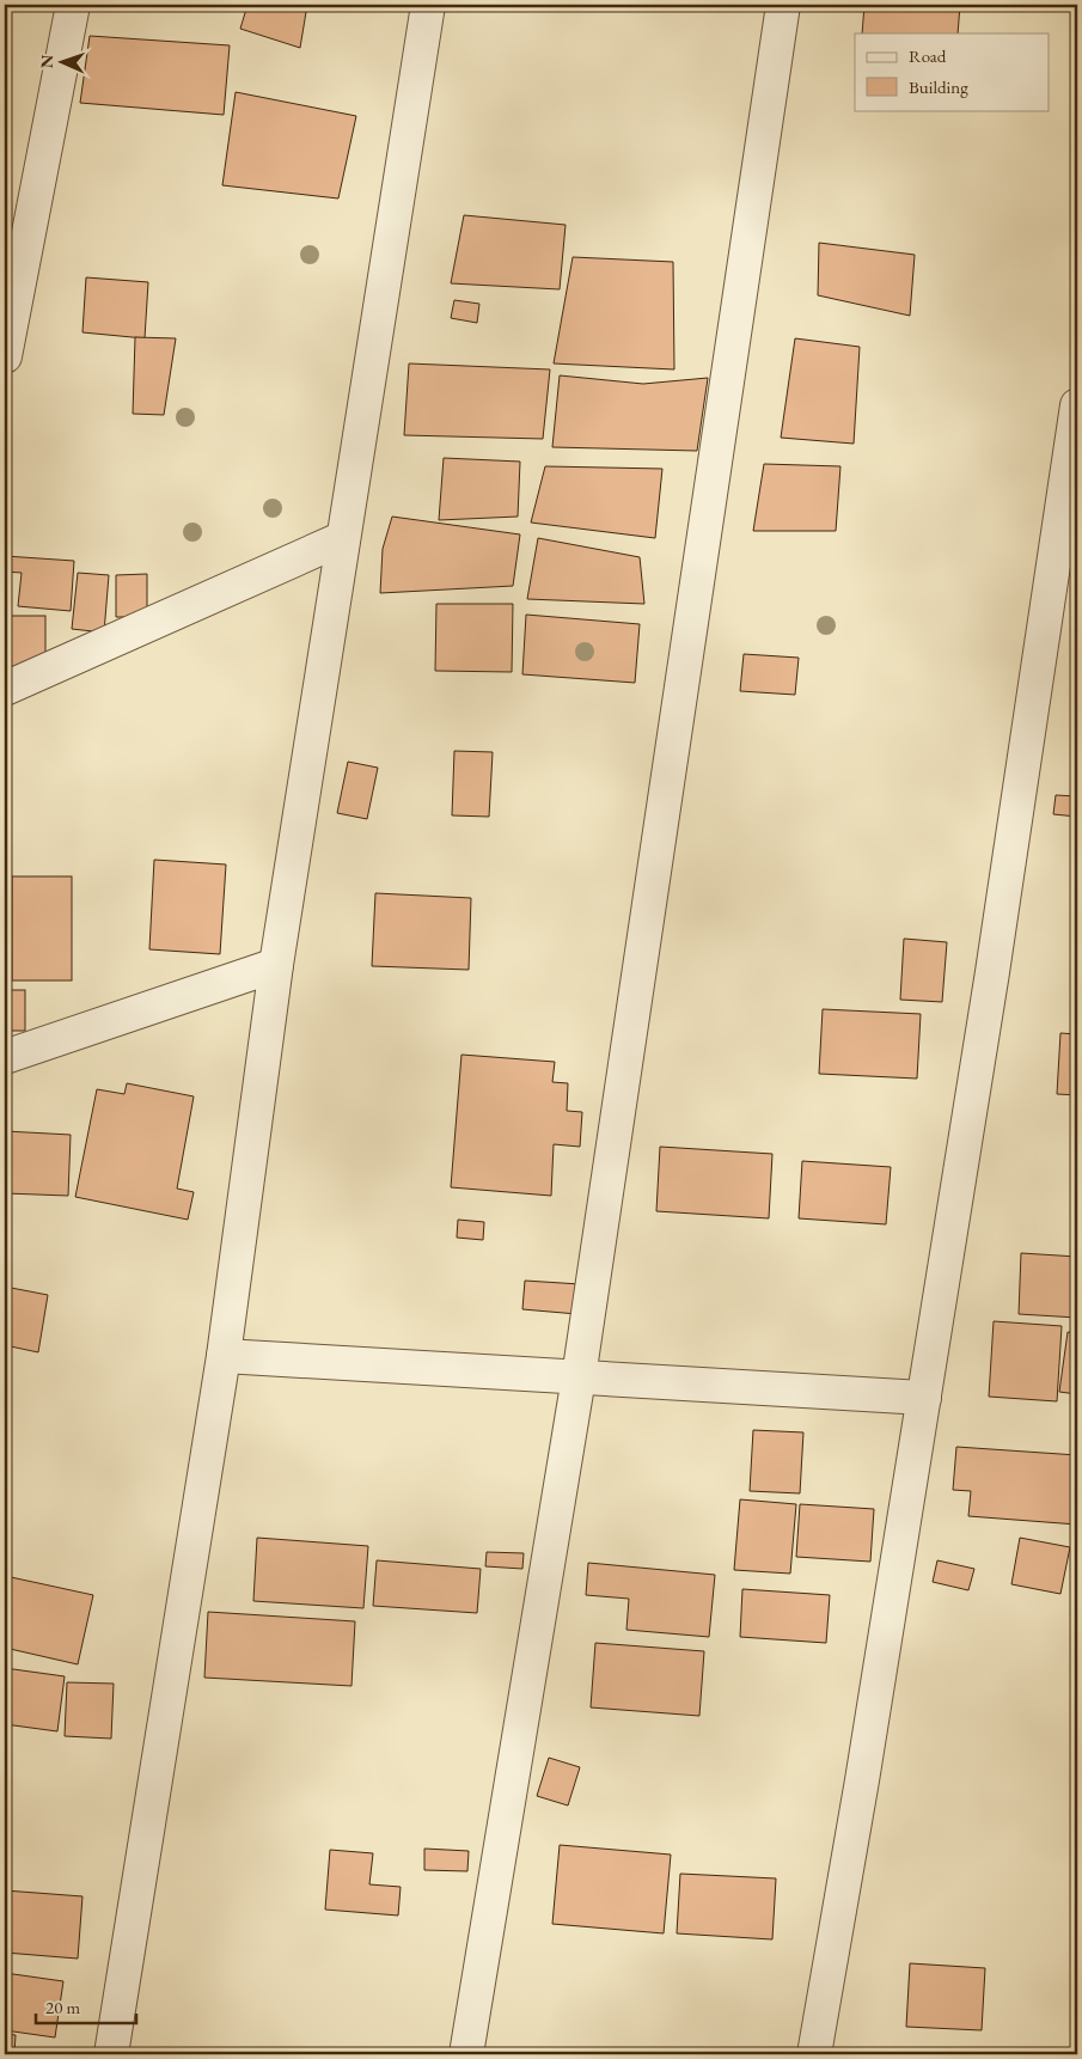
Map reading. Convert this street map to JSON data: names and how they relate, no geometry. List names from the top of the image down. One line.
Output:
{"legend":["Road","Building"],"scale_bar":"20 m","north":"left"}
